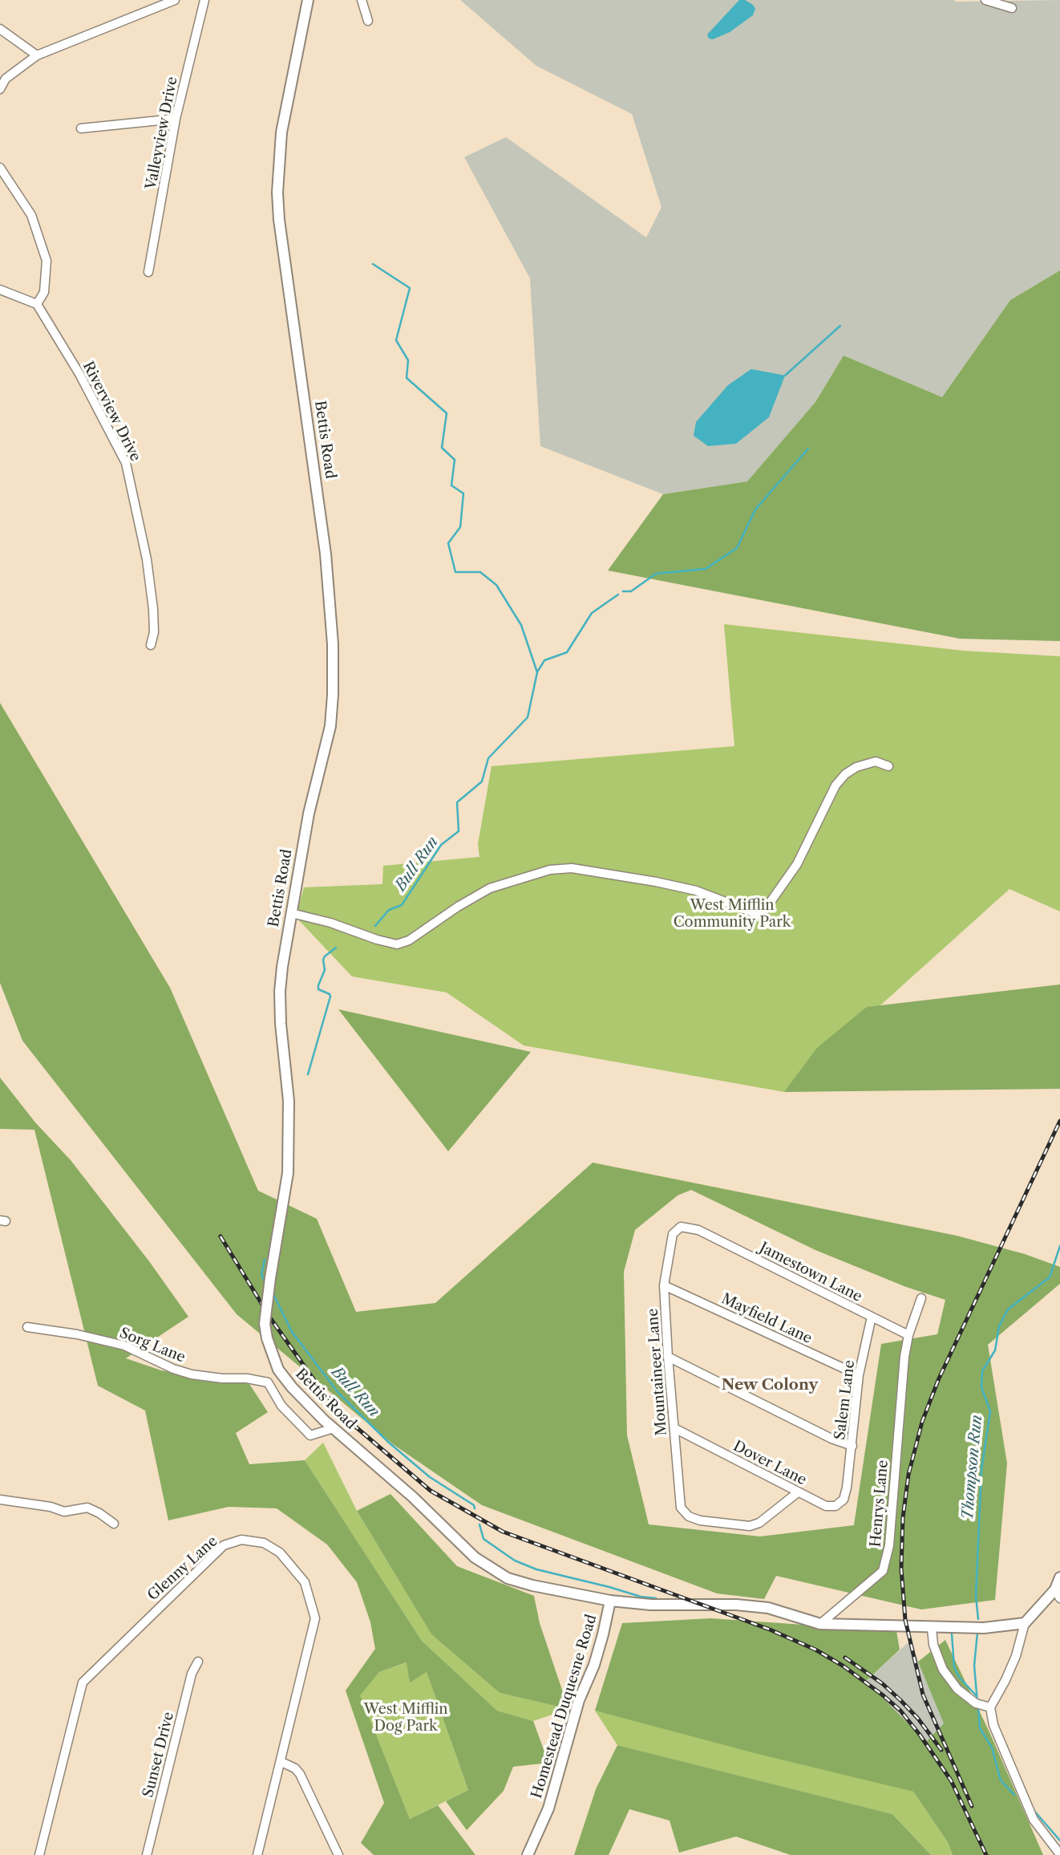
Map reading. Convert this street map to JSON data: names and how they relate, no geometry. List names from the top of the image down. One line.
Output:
{"streets":{"street":["Valleyview Drive","Riverview Drive","Bettis Road","Jamestown Lane","Mayfield Lane","Sorg Lane","Mountaineer Lane","Salem Lane","Dover Lane","Henrys Lane","Glenny Lane","Homestead Duquesne Road","Sunset Drive"]},"crossings":[["Bettis Road","Sorg Lane"],["Bettis Road","Homestead Duquesne Road"],["Jamestown Lane","Mountaineer Lane"],["Jamestown Lane","Salem Lane"],["Jamestown Lane","Henrys Lane"],["Mayfield Lane","Mountaineer Lane"],["Mayfield Lane","Salem Lane"],["Mountaineer Lane","Dover Lane"],["Salem Lane","Dover Lane"],["Henrys Lane","Homestead Duquesne Road"]],"districts":["New Colony"],"water":["Bull Run","Thompson Run"],"parks":["West Mifflin Community Park","West Mifflin Dog Park"]}
